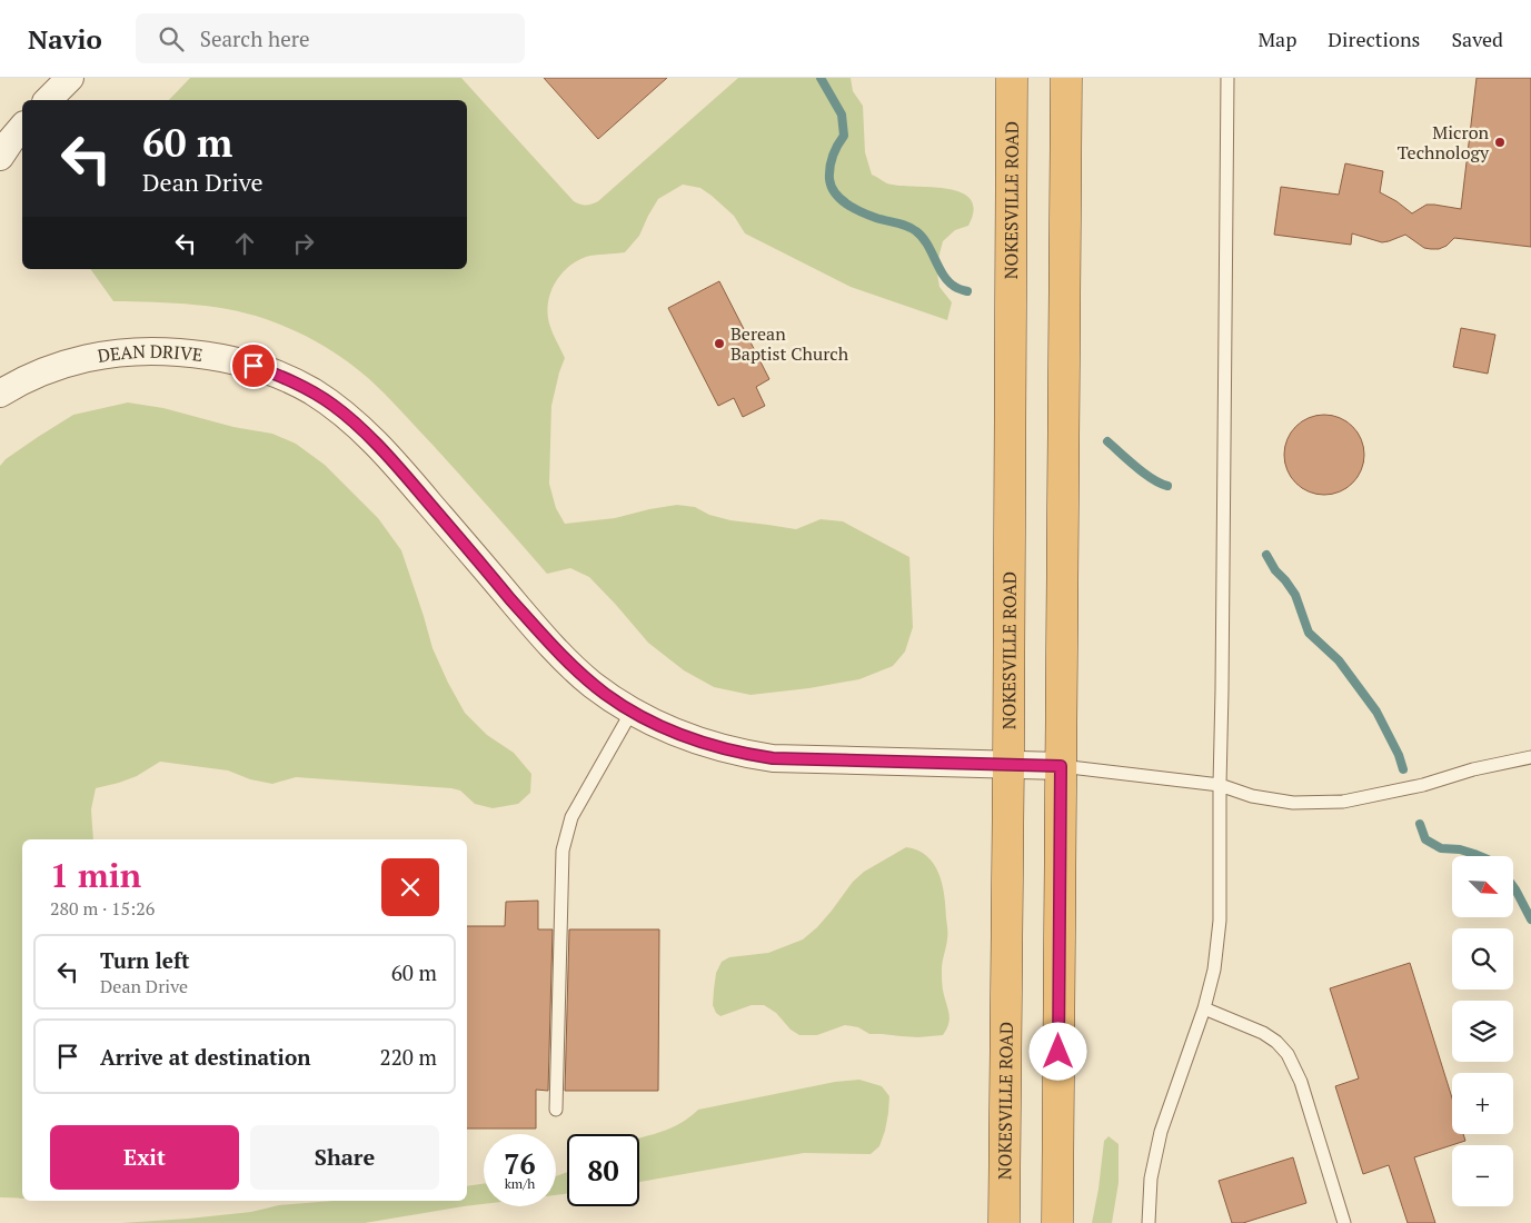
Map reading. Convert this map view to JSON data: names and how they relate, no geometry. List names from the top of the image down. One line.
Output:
{"streets":{"highway":["NOKESVILLE ROAD"],"street":["DEAN DRIVE"]},"crossings":[["NOKESVILLE ROAD","DEAN DRIVE"]],"places":["Micron Technology","Berean Baptist Church"],"north":"bottom right","page":{"header":"Navio","search":"Search here","nav":["Map","Directions","Saved"],"turn":["60 m","Dean Drive"],"heading":["1 min","280 m · 15:26"],"map_buttons":["+","−"],"list":[{"name":"Turn left","note":"Dean Drive","value":"60 m"},{"name":"Arrive at destination","value":"220 m"}],"buttons":["Exit","Share"],"speed":"76 km/h","limit":"80"}}
